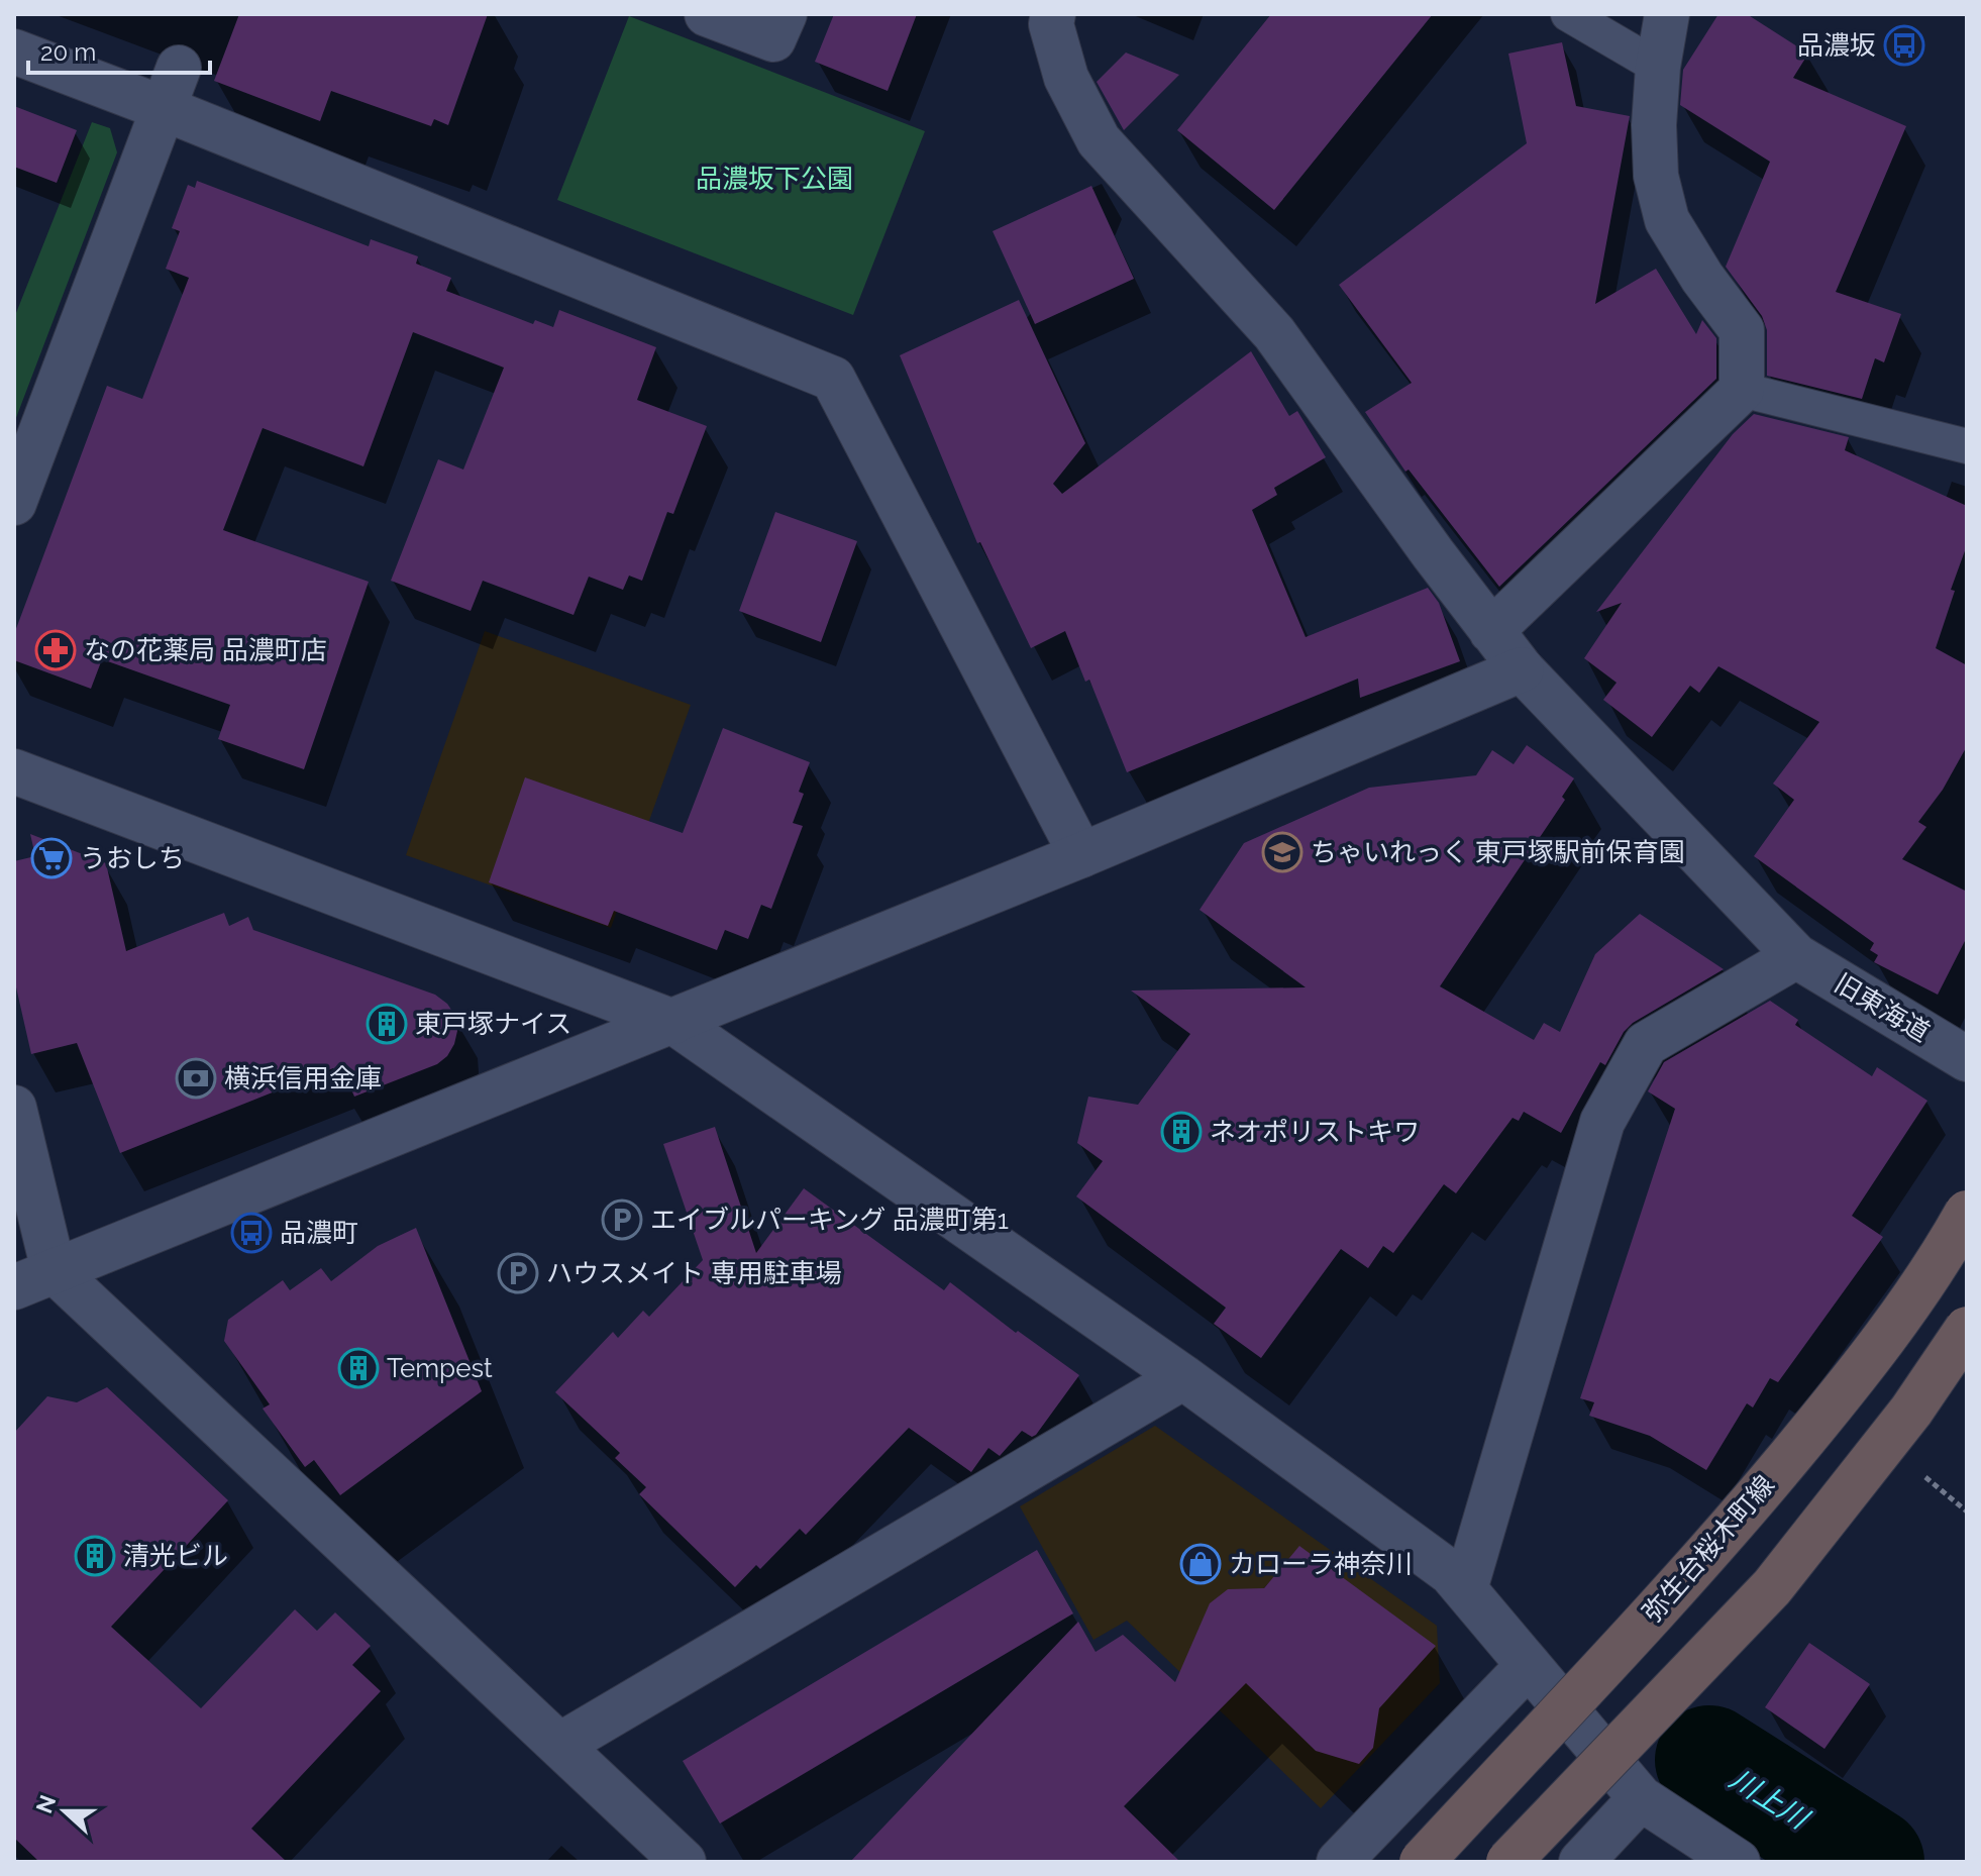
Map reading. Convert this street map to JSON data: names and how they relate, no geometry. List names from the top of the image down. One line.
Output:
{"streets":{"main road":["弥生台桜木町線"],"street":["旧東海道"]},"water":["川上川"],"parks":["品濃坂下公園"],"places":{"bus stop":["品濃坂","品濃町"],"pharmacy":["なの花薬局 品濃町店"],"school or university":["ちゃいれっく 東戸塚駅前保育園"],"supermarket":["うおしち"],"building":["東戸塚ナイス","ネオポリストキワ","Tempest","清光ビル"],"bank":["横浜信用金庫"],"parking":["エイブルパーキング 品濃町第1","ハウスメイト 専用駐車場"],"shop":["カローラ神奈川"]},"scale_bar":"20 m","north":"left"}
